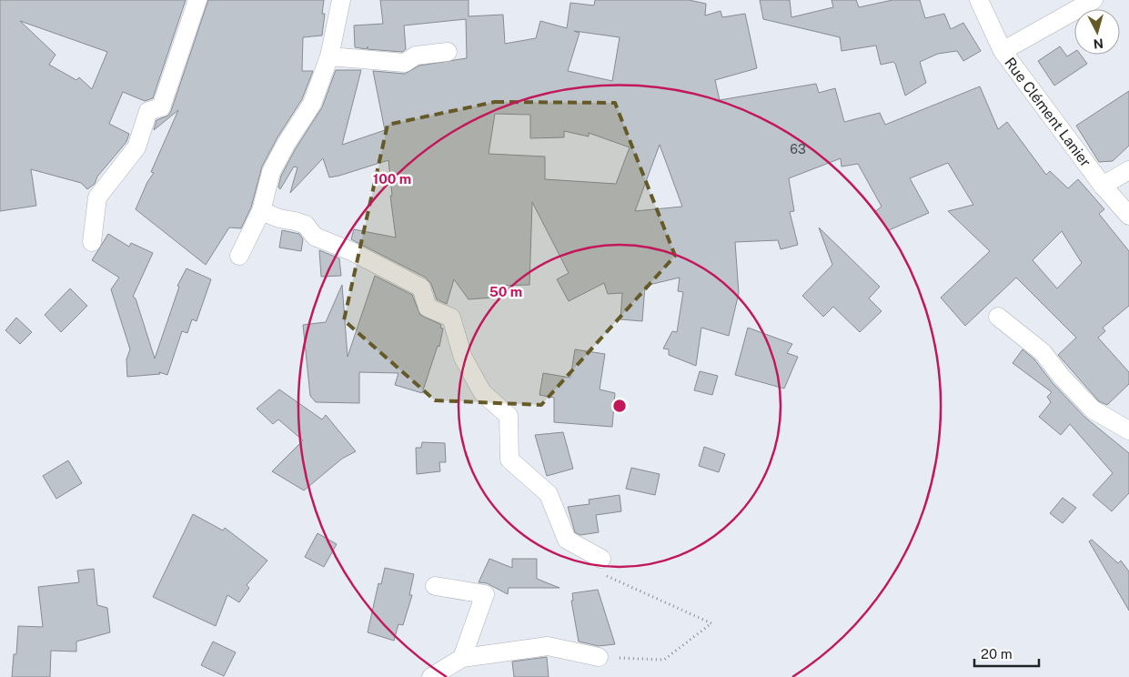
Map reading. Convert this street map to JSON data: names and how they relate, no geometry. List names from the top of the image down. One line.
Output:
{"streets":{"street":["Rue Clément Lanier"]},"house_numbers":["63"],"scale_bar":"20 m","north":"bottom","rings":["100 m","50 m"]}
